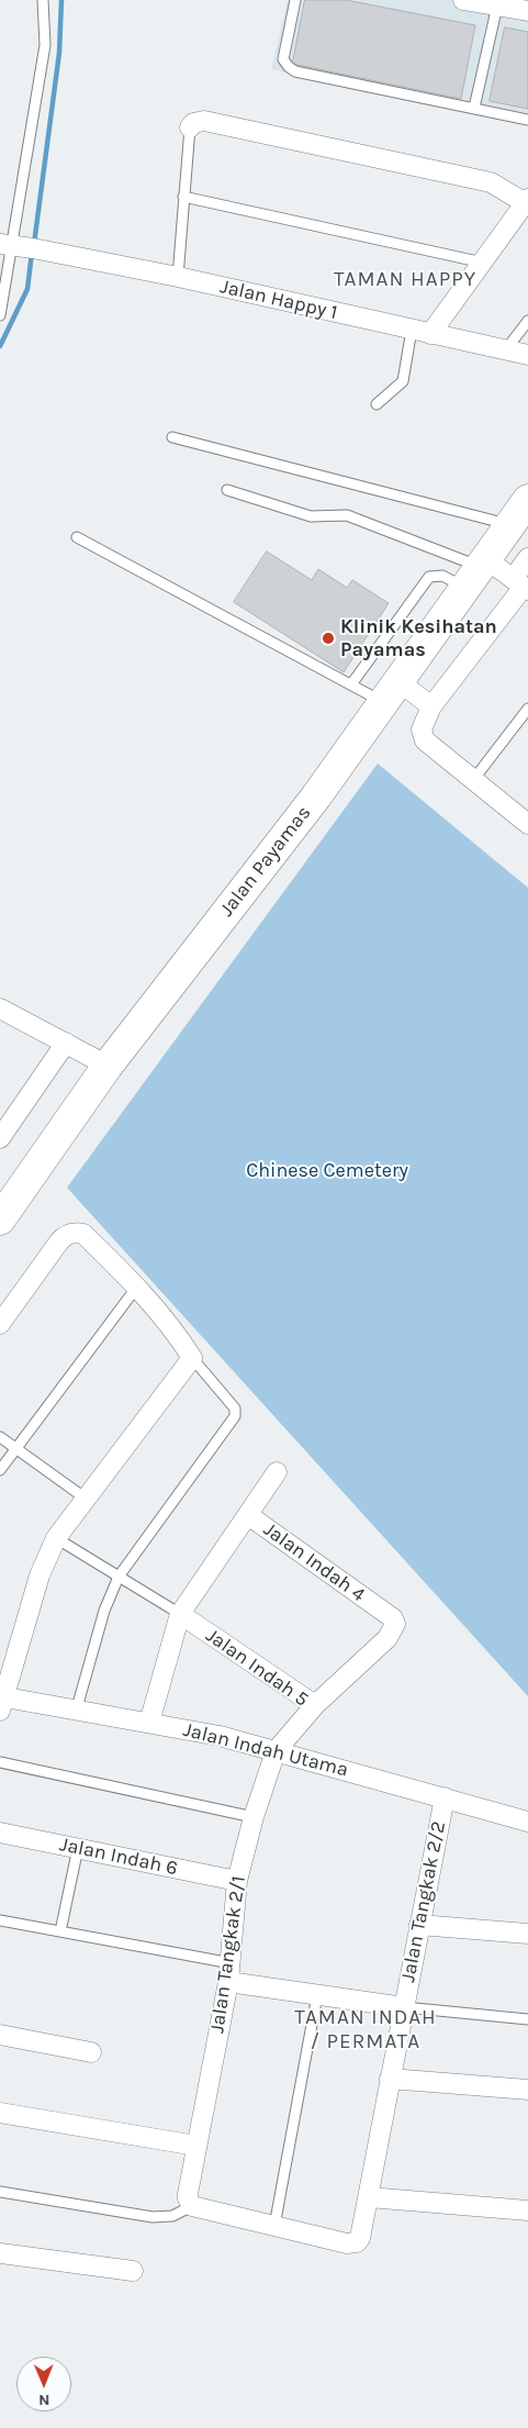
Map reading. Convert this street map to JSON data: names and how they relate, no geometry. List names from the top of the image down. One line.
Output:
{"streets":{"highway":["Jalan Payamas"],"street":["Jalan Happy 1","Jalan Indah 4","Jalan Indah 5","Jalan Indah Utama","Jalan Indah 6","Jalan Tangkak 2/2","Jalan Tangkak 2/1"]},"crossings":[["Jalan Indah 4","Jalan Indah 5"],["Jalan Indah 5","Jalan Indah Utama"],["Jalan Indah 5","Jalan Tangkak 2/1"],["Jalan Indah Utama","Jalan Tangkak 2/2"],["Jalan Indah Utama","Jalan Tangkak 2/1"],["Jalan Indah 6","Jalan Tangkak 2/1"]],"districts":["TAMAN HAPPY","TAMAN INDAH / PERMATA"],"parks":["Chinese Cemetery"],"places":["Klinik Kesihatan Payamas"],"north":"bottom"}
